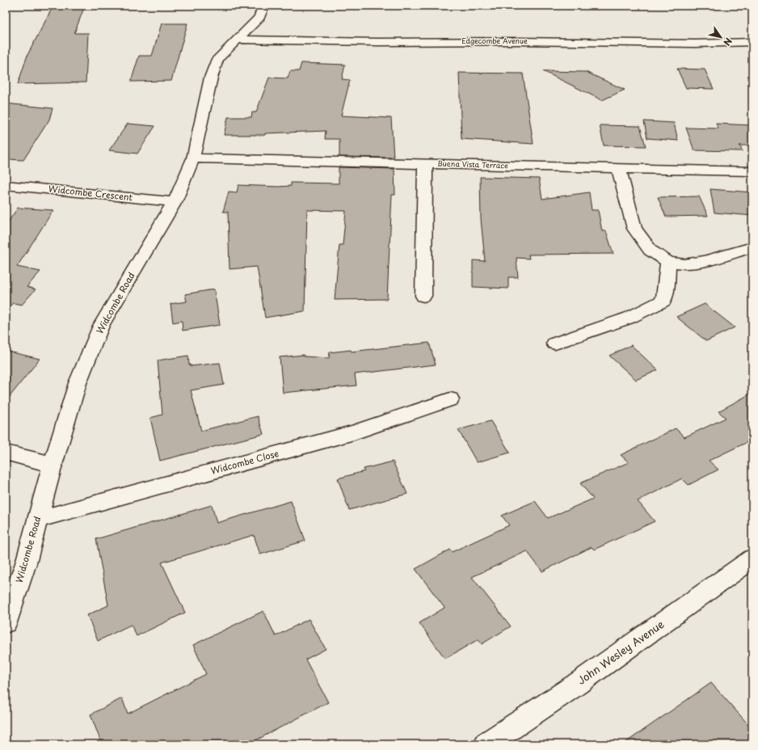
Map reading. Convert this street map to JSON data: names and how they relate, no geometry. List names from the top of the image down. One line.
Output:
{"streets":{"street":["Edgecombe Avenue","Buena Vista Terrace","Widcombe Crescent","Widcombe Road","Widcombe Close","John Wesley Avenue"]},"crossings":[["Edgecombe Avenue","Widcombe Road"],["Buena Vista Terrace","Widcombe Road"],["Widcombe Crescent","Widcombe Road"],["Widcombe Road","Widcombe Close"]],"north":"bottom right"}
